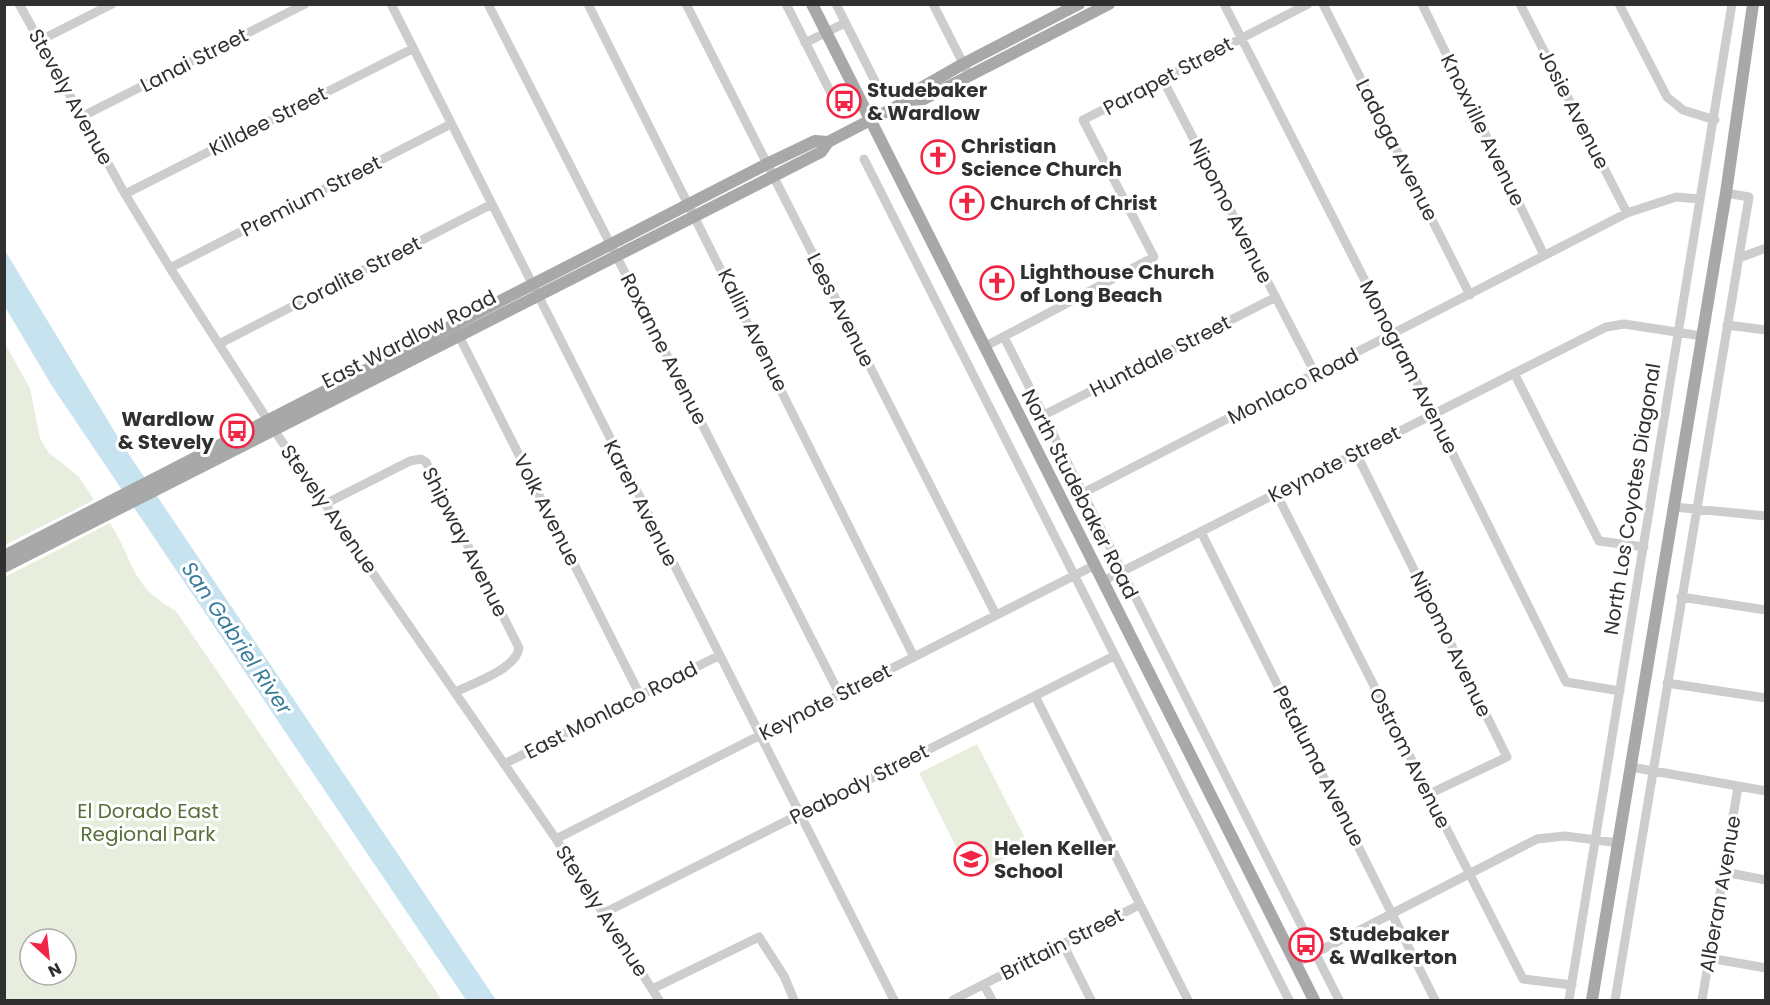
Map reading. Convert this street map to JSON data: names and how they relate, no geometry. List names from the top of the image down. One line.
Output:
{"streets":{"main road":["East Wardlow Road","North Studebaker Road"],"street":["Lanai Street","Parapet Street","Stevely Avenue","Josie Avenue","Killdee Street","Knoxville Avenue","Ladoga Avenue","Premium Street","Nipomo Avenue","Coralite Street","Lees Avenue","Kallin Avenue","Roxanne Avenue","Huntdale Street","Monogram Avenue","Monlaco Road","Keynote Street","North Los Coyotes Diagonal","Karen Avenue","Volk Avenue","Shipway Avenue","East Monlaco Road","Ostrom Avenue","Petaluma Avenue","Peabody Street","Alberan Avenue","Brittain Street"]},"crossings":[["Lanai Street","Stevely Avenue"],["Parapet Street","Nipomo Avenue"],["Parapet Street","Monogram Avenue"],["Parapet Street","North Studebaker Road"],["Stevely Avenue","Killdee Street"],["Stevely Avenue","Premium Street"],["Stevely Avenue","Coralite Street"],["Stevely Avenue","East Wardlow Road"],["Stevely Avenue","Keynote Street"],["Stevely Avenue","Shipway Avenue"],["Stevely Avenue","East Monlaco Road"],["Stevely Avenue","Peabody Street"],["Josie Avenue","Monlaco Road"],["Killdee Street","Karen Avenue"],["Knoxville Avenue","Monlaco Road"],["Ladoga Avenue","Monlaco Road"],["Premium Street","Karen Avenue"],["Nipomo Avenue","Huntdale Street"],["Nipomo Avenue","Monlaco Road"],["Nipomo Avenue","Keynote Street"],["Nipomo Avenue","Ostrom Avenue"],["Coralite Street","Karen Avenue"],["Lees Avenue","East Wardlow Road"],["Lees Avenue","Keynote Street"],["Kallin Avenue","East Wardlow Road"],["Kallin Avenue","Keynote Street"],["East Wardlow Road","Roxanne Avenue"],["East Wardlow Road","North Studebaker Road"],["East Wardlow Road","Karen Avenue"],["East Wardlow Road","Volk Avenue"],["Roxanne Avenue","Keynote Street"],["Huntdale Street","North Studebaker Road"],["Monogram Avenue","Monlaco Road"],["Monogram Avenue","Keynote Street"],["Monogram Avenue","North Los Coyotes Diagonal"],["Monlaco Road","North Studebaker Road"],["Monlaco Road","North Los Coyotes Diagonal"],["Keynote Street","North Studebaker Road"],["Keynote Street","North Los Coyotes Diagonal"],["Keynote Street","Karen Avenue"],["Keynote Street","Ostrom Avenue"],["Keynote Street","Petaluma Avenue"],["North Los Coyotes Diagonal","Ostrom Avenue"],["Karen Avenue","East Monlaco Road"],["Karen Avenue","Peabody Street"],["Volk Avenue","East Monlaco Road"]],"water":["San Gabriel River"],"parks":["El Dorado East Regional Park"],"places":{"bus stop":["Studebaker & Wardlow","Wardlow & Stevely","Studebaker & Walkerton"],"church":["Christian Science Church","Church of Christ","Lighthouse Church of Long Beach"],"school or university":["Helen Keller School"]},"north":"bottom right"}
